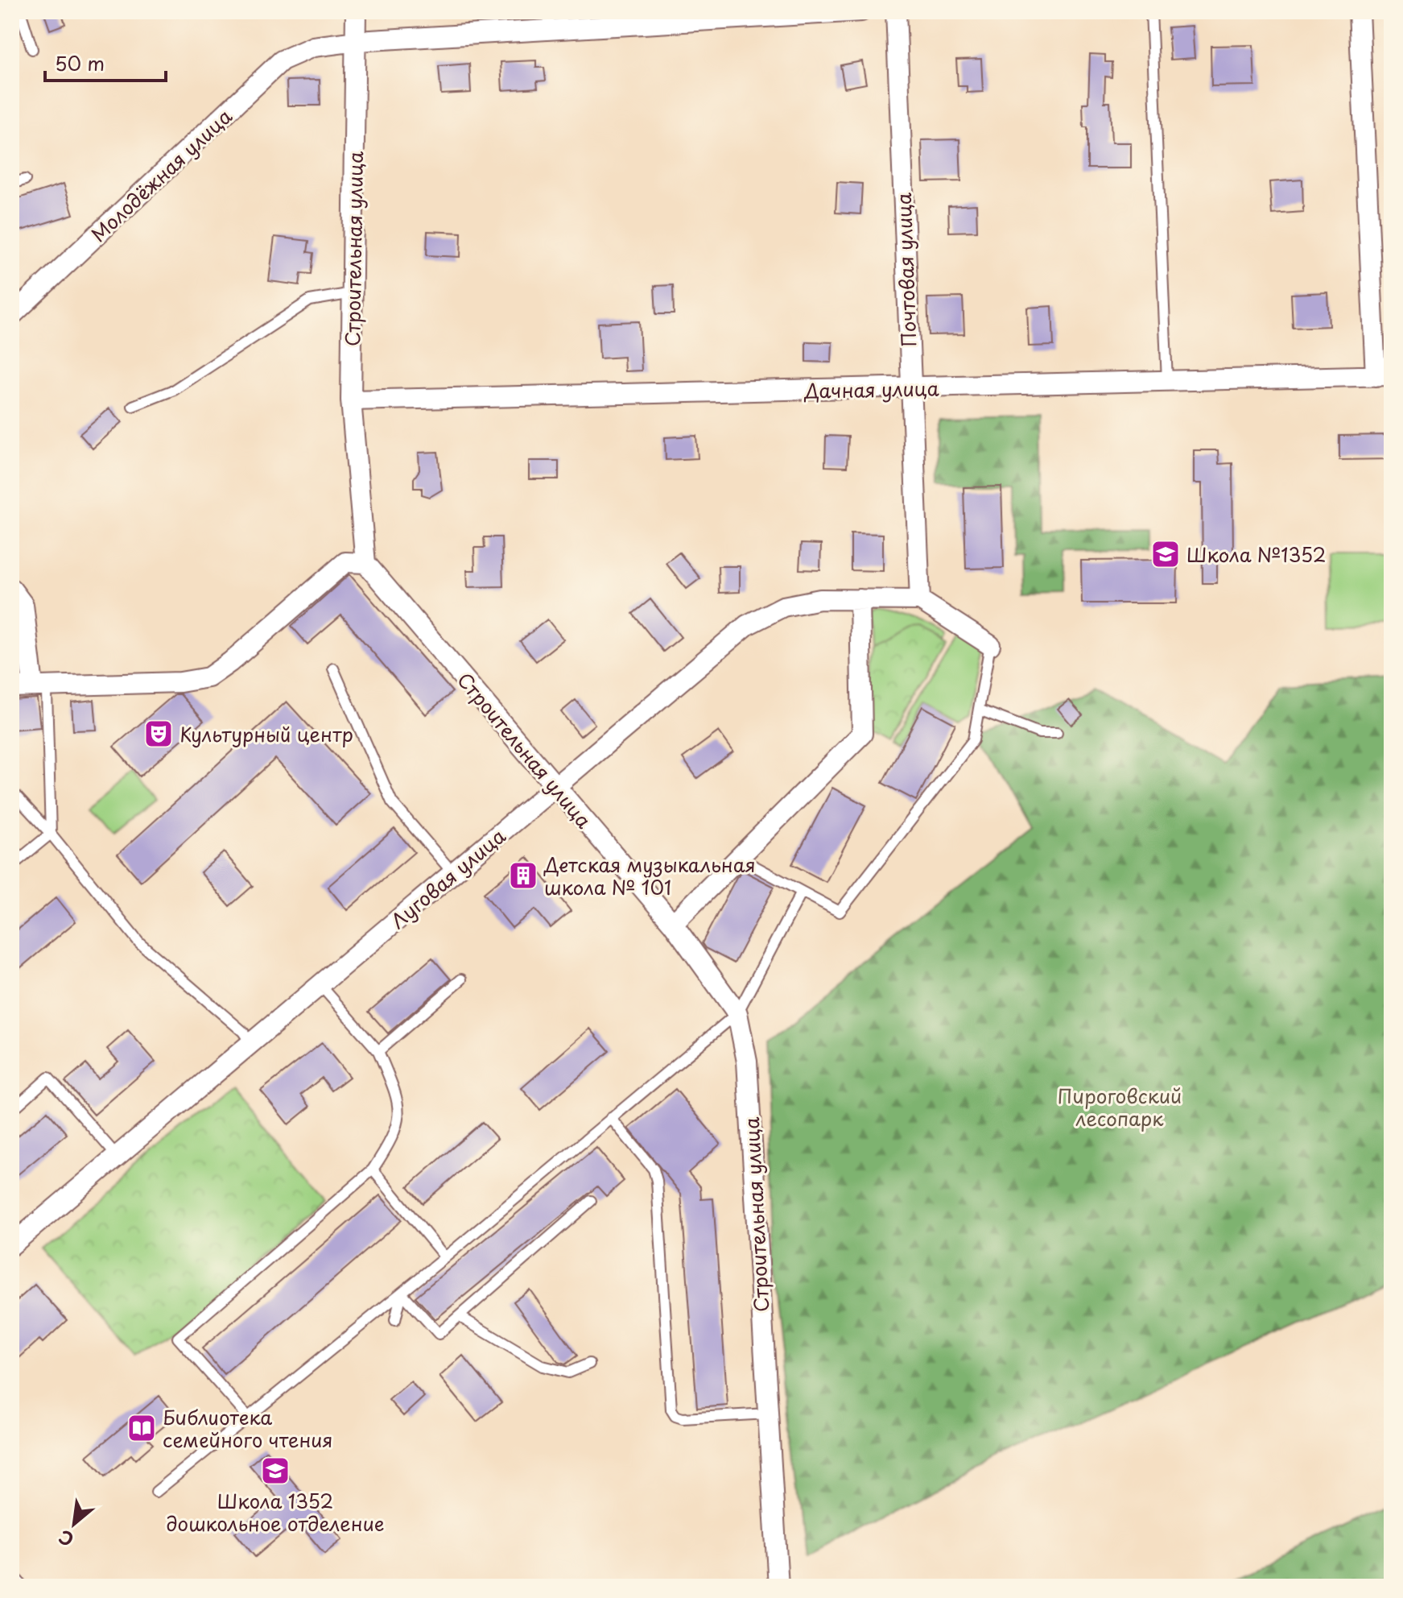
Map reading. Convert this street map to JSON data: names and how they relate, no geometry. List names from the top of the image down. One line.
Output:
{"streets":{"street":["Молодёжная улица","Строительная улица","Почтовая улица","Дачная улица","Луговая улица"]},"crossings":[["Молодёжная улица","Строительная улица"],["Строительная улица","Дачная улица"],["Строительная улица","Луговая улица"],["Почтовая улица","Дачная улица"],["Почтовая улица","Луговая улица"]],"parks":["Пироговский лесопарк"],"places":{"school or university":["Школа №1352","Школа 1352 дошкольное отделение"],"theatre":["Культурный центр"],"building":["Детская музыкальная школа № 101"],"library":["Библиотека семейного чтения"]},"scale_bar":"50 m","north":"bottom left"}
